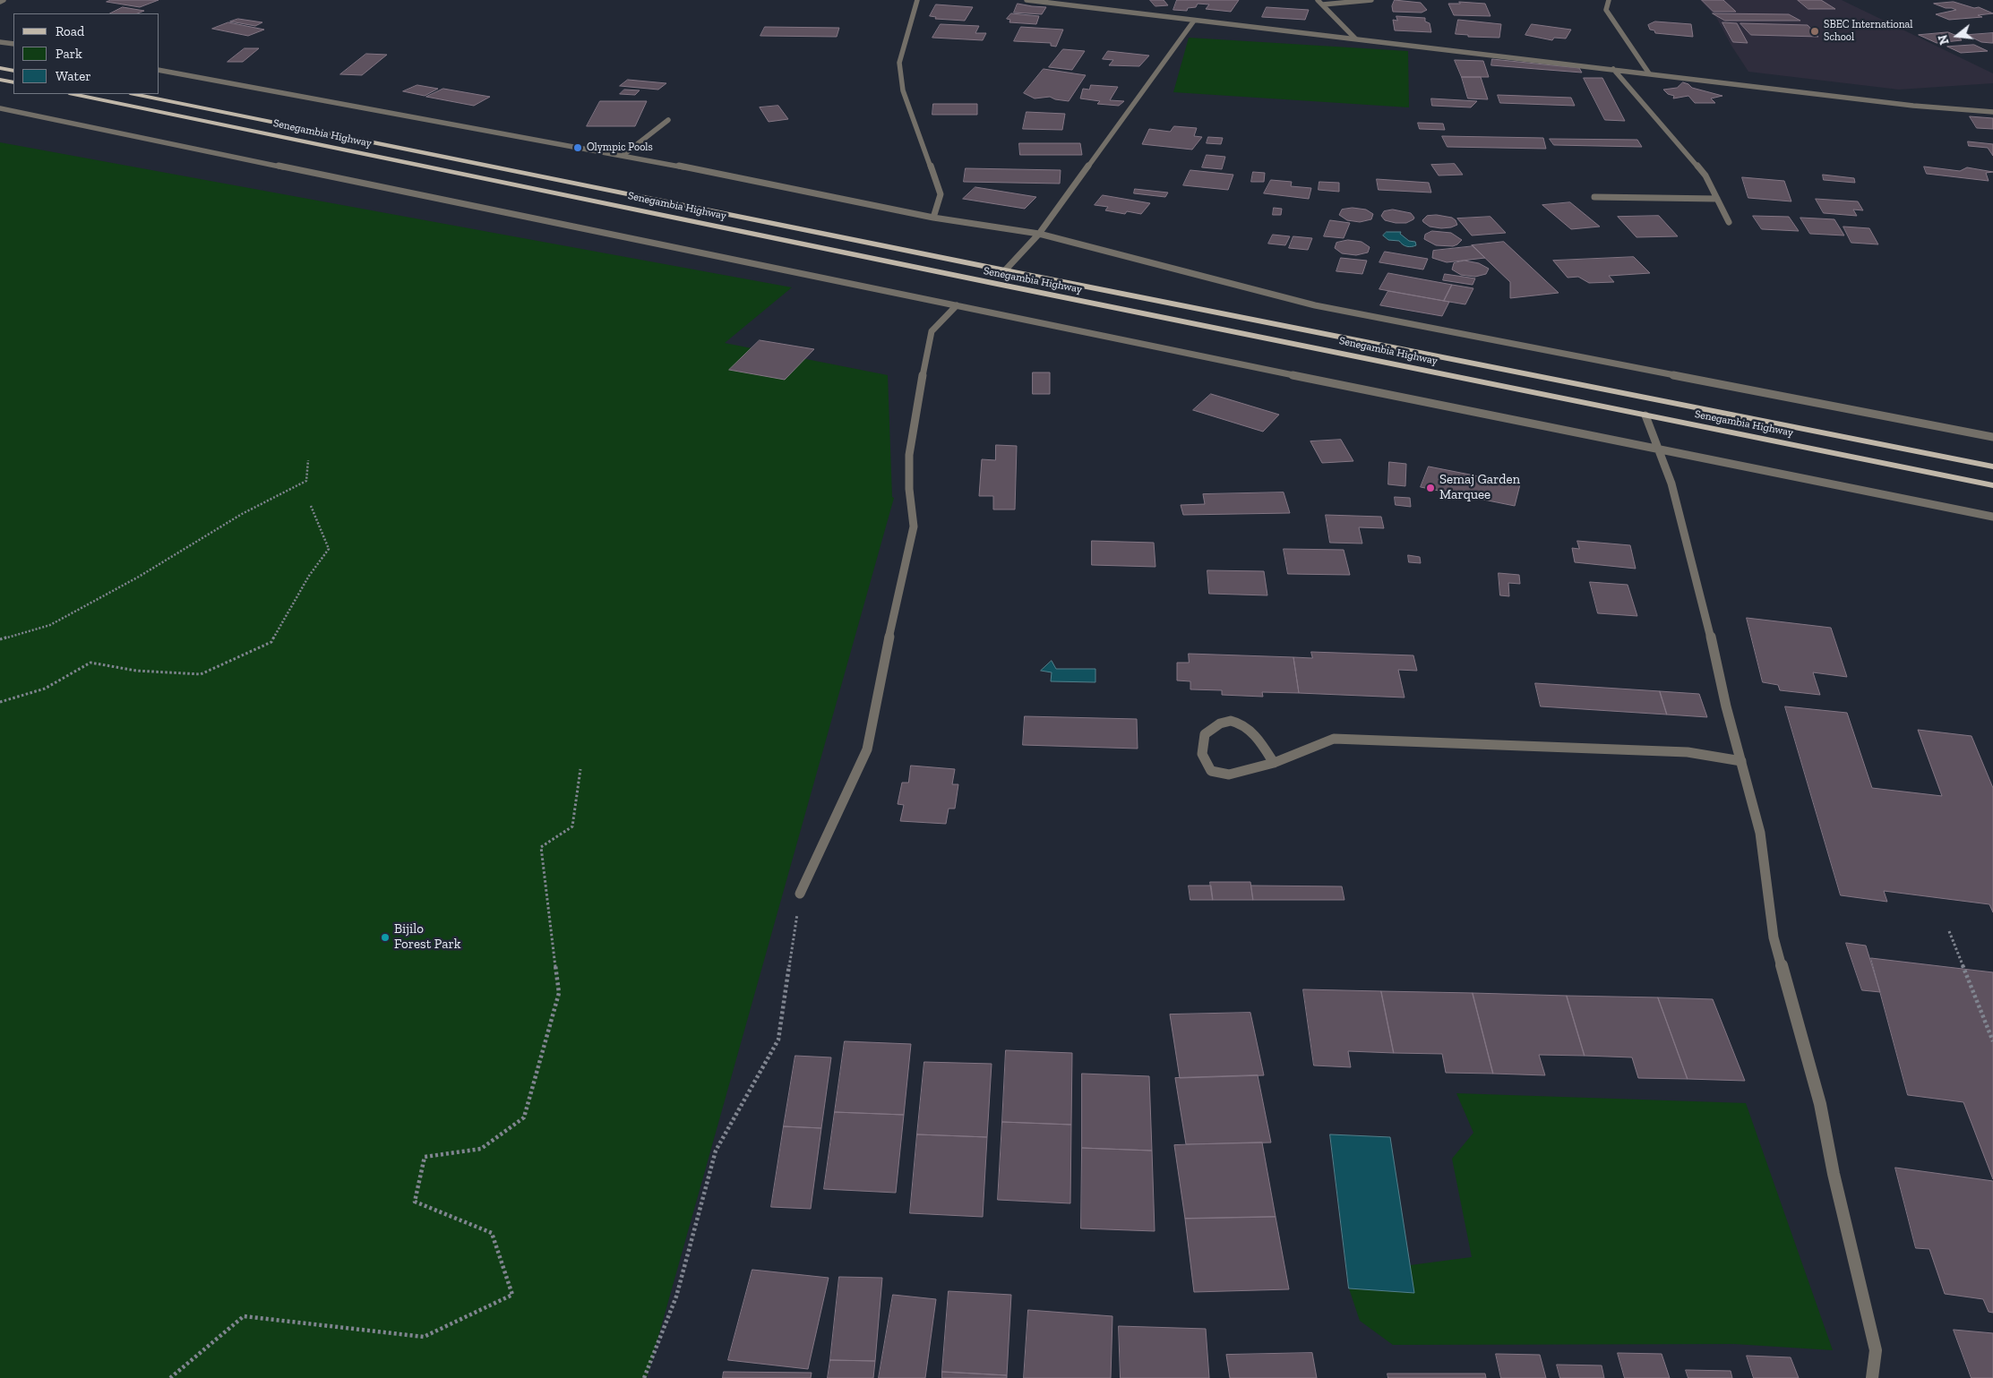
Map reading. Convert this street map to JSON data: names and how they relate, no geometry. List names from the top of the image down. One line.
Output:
{"streets":{"main road":["Senegambia Highway"]},"places":["SBEC International School","Olympic Pools","Semaj Garden Marquee","Bijilo Forest Park"],"legend":["Road","Park","Water"],"north":"left"}
